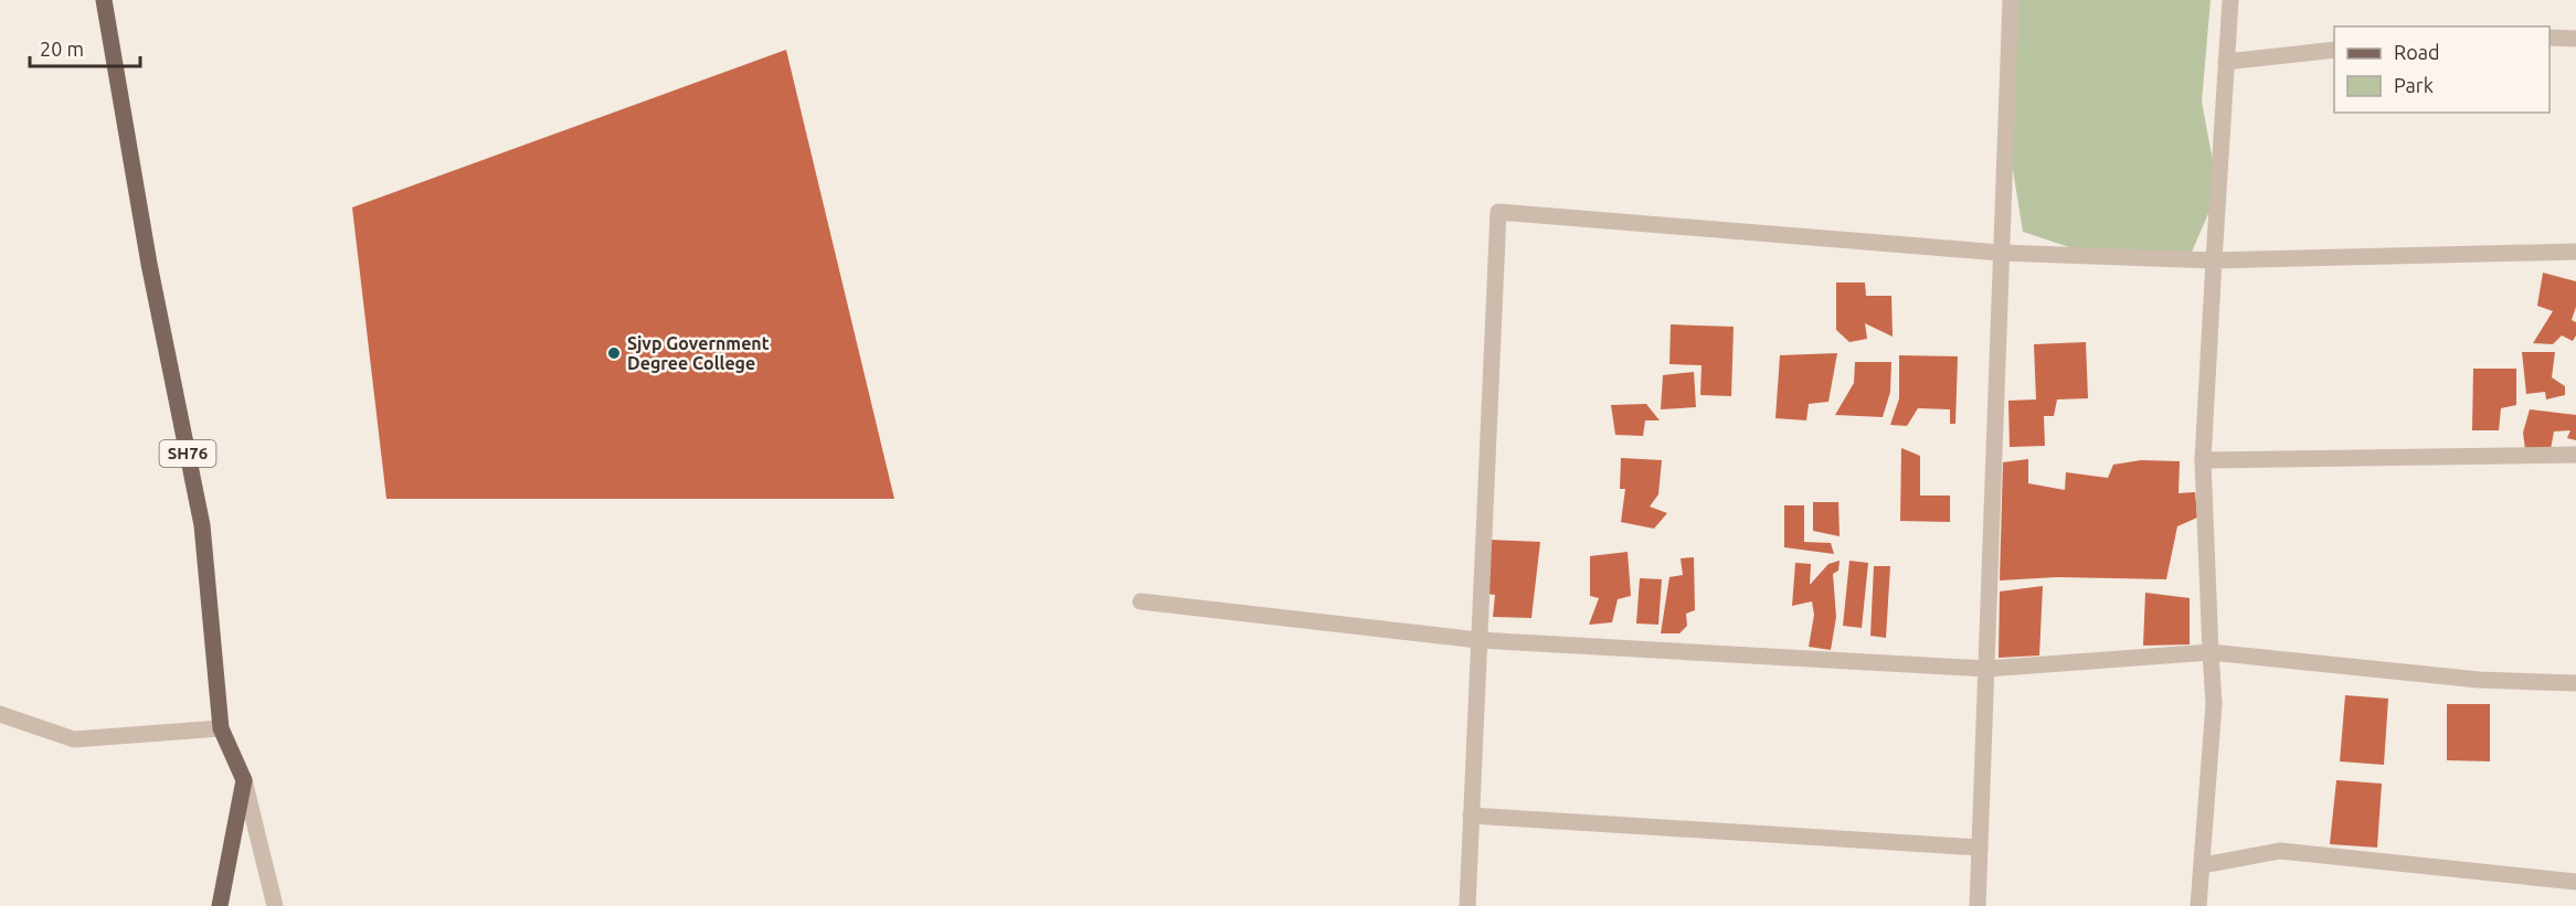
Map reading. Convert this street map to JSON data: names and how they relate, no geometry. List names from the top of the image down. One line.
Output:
{"streets":{"main road":["SH76"]},"places":["Sjvp Government Degree College"],"legend":["Road","Park"],"scale_bar":"20 m"}
